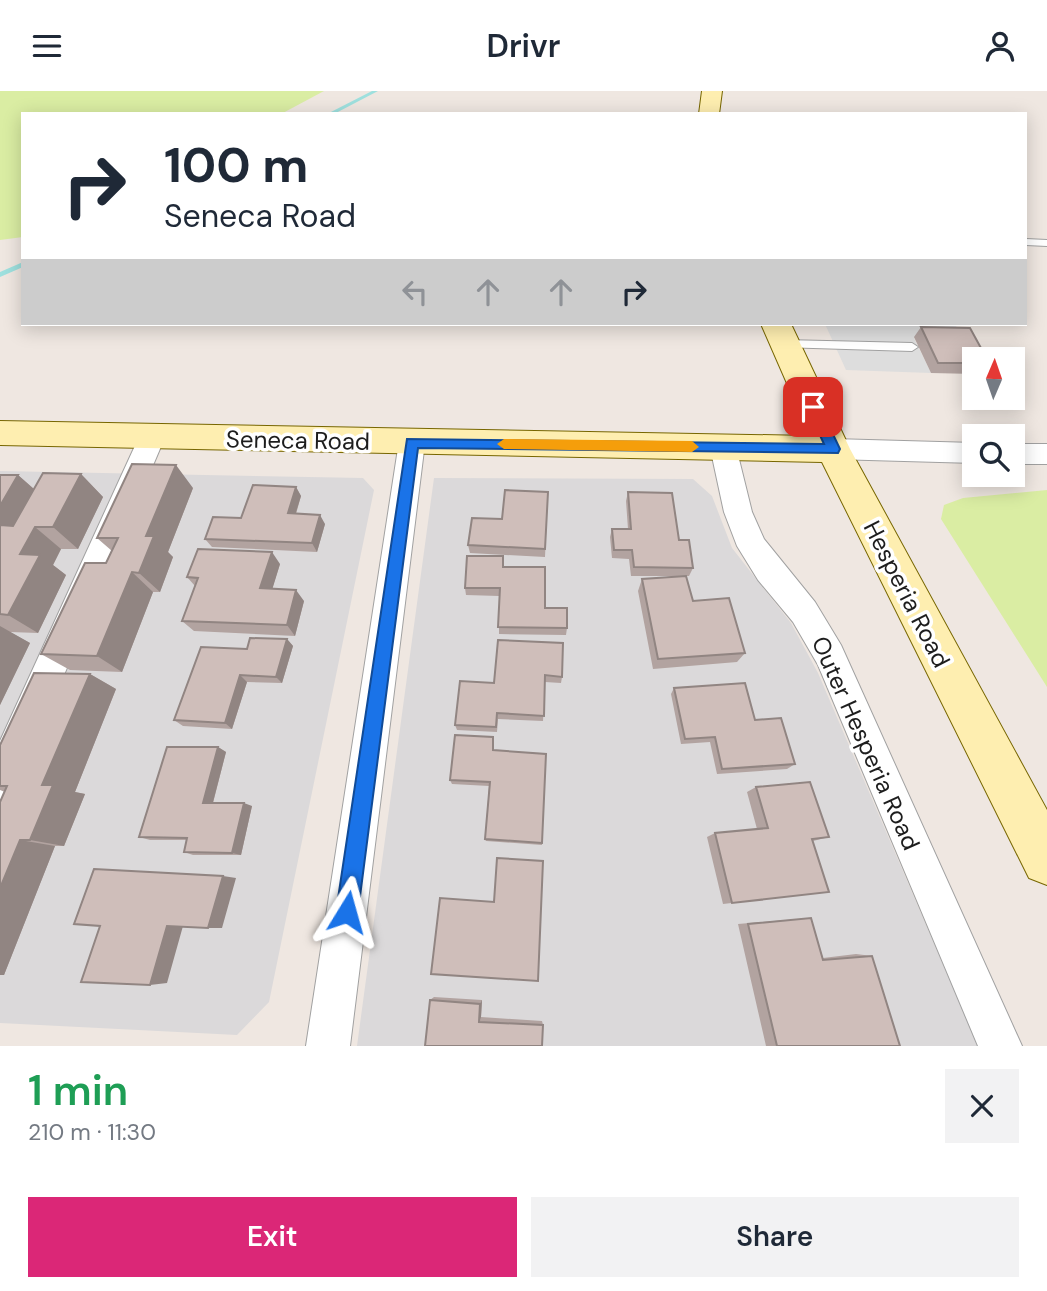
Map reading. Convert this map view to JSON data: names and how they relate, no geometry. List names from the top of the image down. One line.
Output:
{"streets":{"main road":["Seneca Road","Hesperia Road"],"street":["Outer Hesperia Road"]},"crossings":[["Seneca Road","Hesperia Road"],["Seneca Road","Outer Hesperia Road"]],"north":"top","page":{"header":"Drivr","turn":["100 m","Seneca Road"],"heading":["1 min","210 m · 11:30"],"buttons":["Exit","Share"]}}
